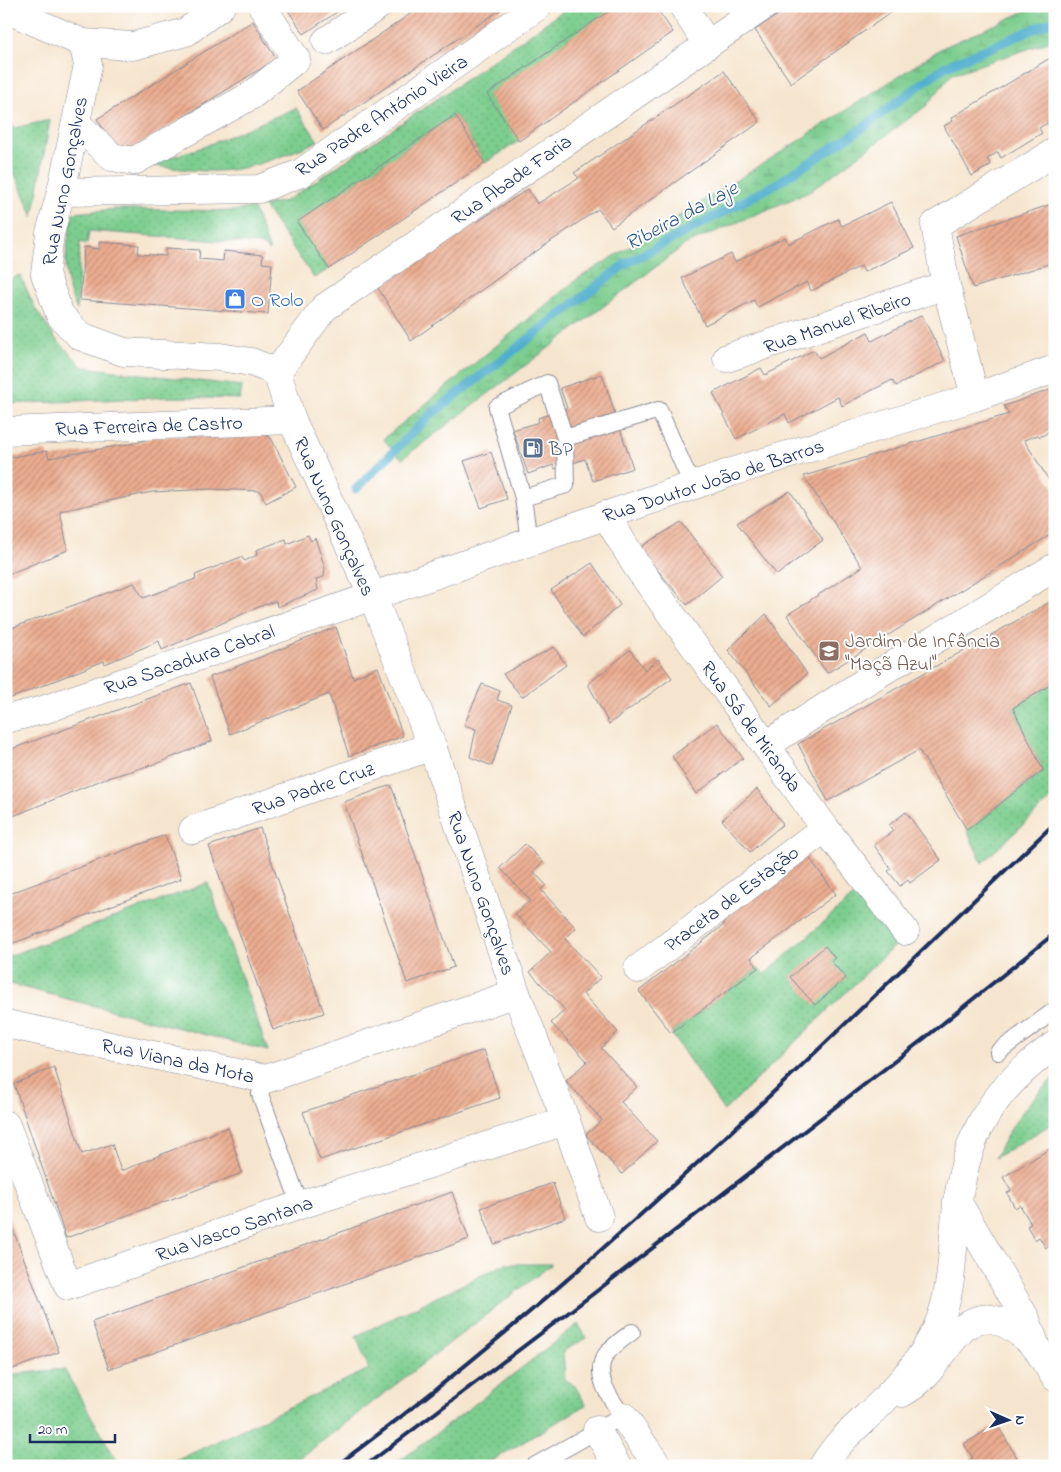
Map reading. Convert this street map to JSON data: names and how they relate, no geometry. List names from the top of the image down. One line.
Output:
{"streets":{"street":["Rua Padre António Vieira","Rua Abade Faria","Rua Nuno Gonçalves","Rua Manuel Ribeiro","Rua Ferreira de Castro","Rua Doutor João de Barros","Rua Sacadura Cabral","Rua Sá de Miranda","Rua Padre Cruz","Praceta de Estação","Rua Viana da Mota","Rua Vasco Santana"]},"crossings":[["Rua Padre António Vieira","Rua Nuno Gonçalves"],["Rua Abade Faria","Rua Nuno Gonçalves"],["Rua Nuno Gonçalves","Rua Ferreira de Castro"],["Rua Nuno Gonçalves","Rua Doutor João de Barros"],["Rua Nuno Gonçalves","Rua Sacadura Cabral"],["Rua Nuno Gonçalves","Rua Padre Cruz"],["Rua Nuno Gonçalves","Rua Viana da Mota"],["Rua Nuno Gonçalves","Rua Vasco Santana"],["Rua Doutor João de Barros","Rua Sacadura Cabral"],["Rua Doutor João de Barros","Rua Sá de Miranda"],["Rua Sá de Miranda","Praceta de Estação"]],"water":["Ribeira da Laje"],"places":{"shop":["O Rolo"],"fuel station":["BP"],"school or university":["Jardim de Infância \"Maçã Azul\""]},"scale_bar":"20 m","north":"right"}
